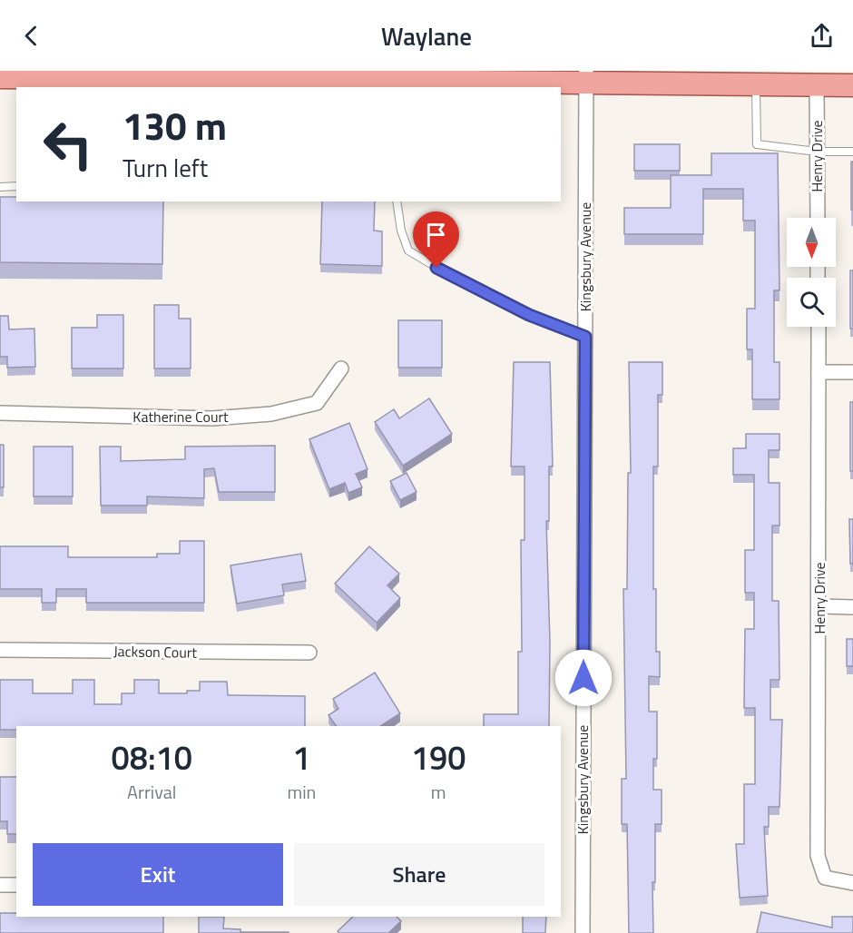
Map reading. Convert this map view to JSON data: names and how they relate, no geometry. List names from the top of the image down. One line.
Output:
{"streets":{"street":["Henry Drive","Kingsbury Avenue","Katherine Court","Jackson Court"]},"north":"bottom","page":{"header":"Waylane","turn":["130 m","Turn left"],"eta":["08:10","Arrival","1","min","190","m"],"buttons":["Exit","Share"]}}
